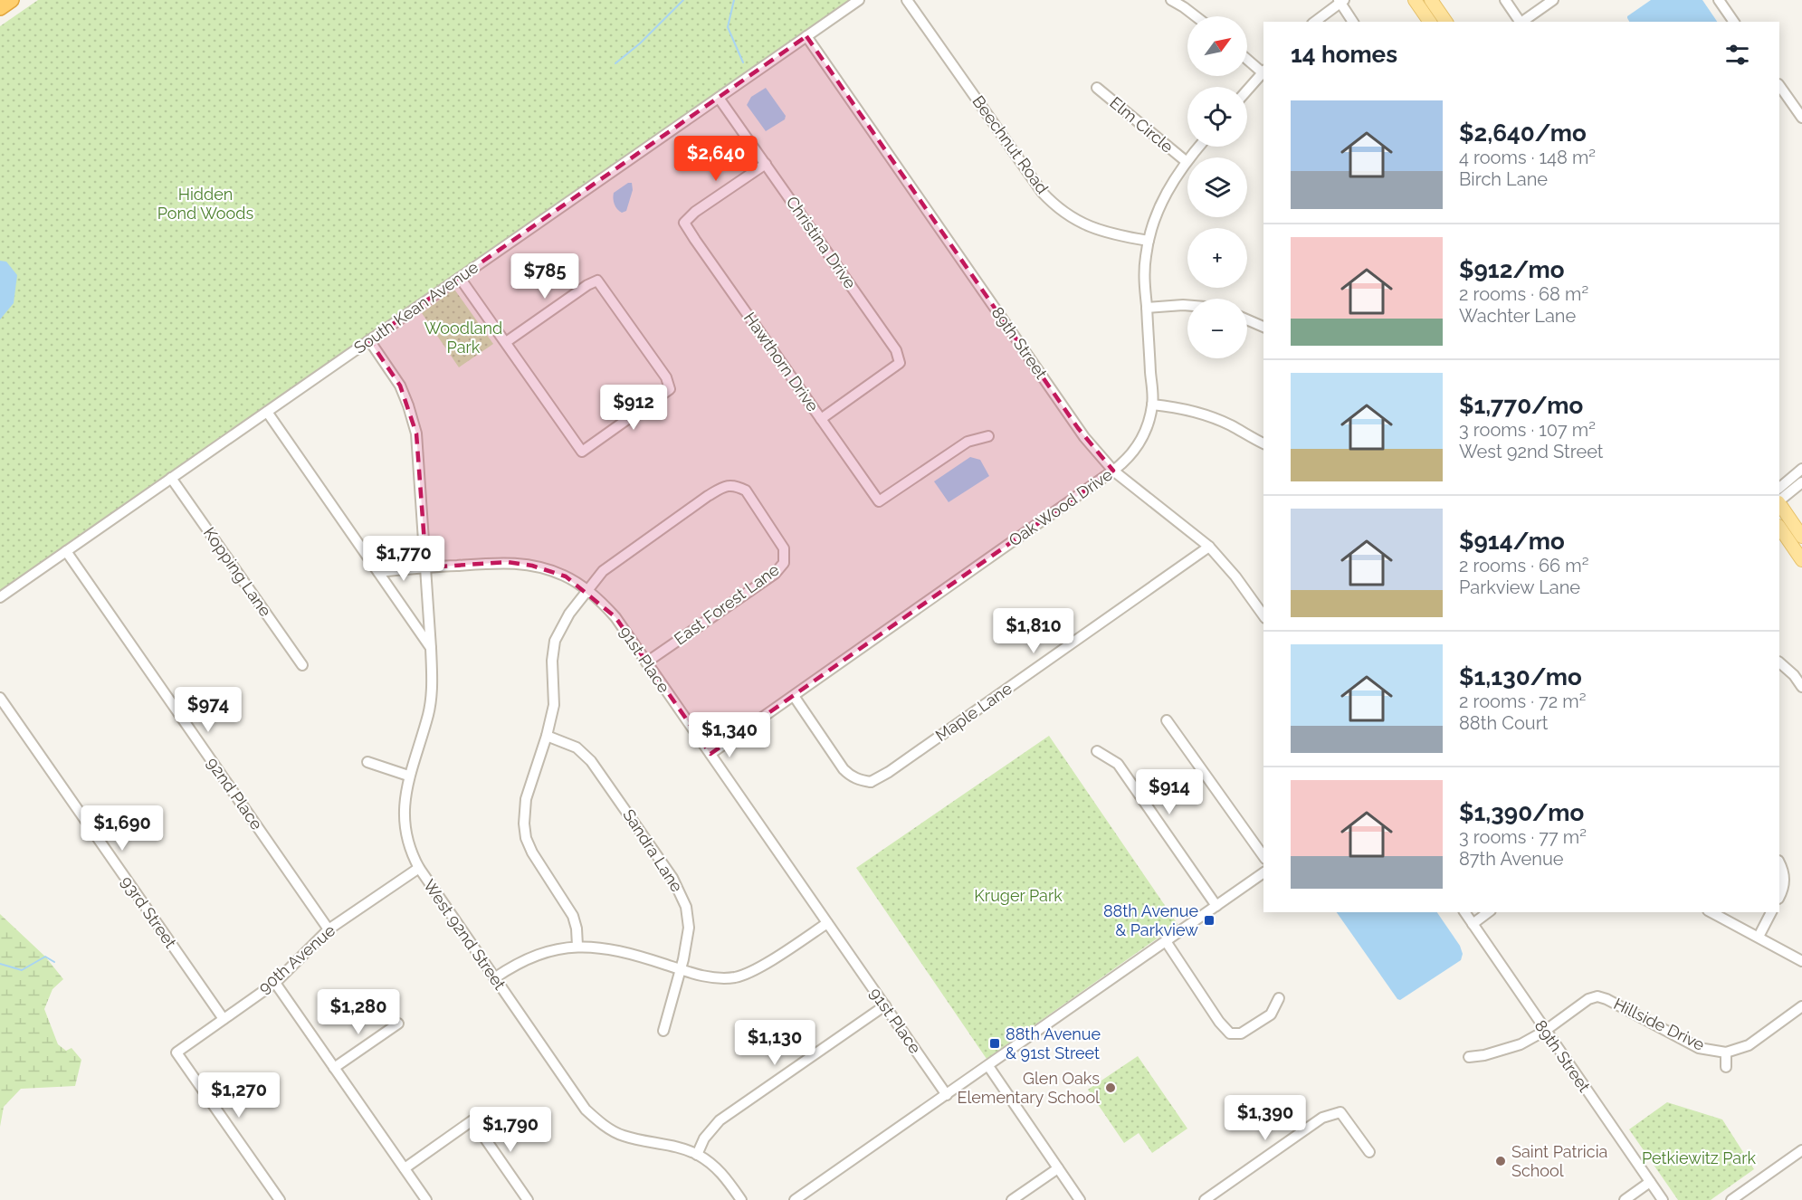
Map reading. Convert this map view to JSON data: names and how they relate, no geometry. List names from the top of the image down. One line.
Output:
{"streets":{"street":["Elm Circle","Beechnut Road","Christina Drive","South Kean Avenue","89th Street","Hawthorn Drive","Oak Wood Drive","Kopping Lane","East Forest Lane","91st Place","Maple Lane","92nd Place","Sandra Lane","93rd Street","West 92nd Street","90th Avenue","Hillside Drive"]},"crossings":[["Elm Circle","Oak Wood Drive"],["Beechnut Road","Oak Wood Drive"],["Christina Drive","South Kean Avenue"],["Christina Drive","Hawthorn Drive"],["South Kean Avenue","89th Street"],["South Kean Avenue","Kopping Lane"],["South Kean Avenue","92nd Place"],["89th Street","Oak Wood Drive"],["89th Street","Maple Lane"],["89th Street","Hillside Drive"],["Oak Wood Drive","91st Place"],["Oak Wood Drive","Maple Lane"],["East Forest Lane","91st Place"],["91st Place","West 92nd Street"],["92nd Place","90th Avenue"],["93rd Street","90th Avenue"],["West 92nd Street","90th Avenue"]],"parks":["Hidden Pond Woods","Woodland Park","Kruger Park","Petkiewitz Park"],"places":{"transit":["88th Avenue & Parkview","88th Avenue & 91st Street"],"other":["Glen Oaks Elementary School","Saint Patricia School"]},"north":"top right","page":{"map_buttons":["+","−"],"heading":"14 homes","list":[{"name":"$2,640/mo","note":"4 rooms · 148 m² · Birch Lane"},{"name":"$912/mo","note":"2 rooms · 68 m² · Wachter Lane"},{"name":"$1,770/mo","note":"3 rooms · 107 m² · West 92nd Street"},{"name":"$914/mo","note":"2 rooms · 66 m² · Parkview Lane"},{"name":"$1,130/mo","note":"2 rooms · 72 m² · 88th Court"},{"name":"$1,390/mo","note":"3 rooms · 77 m² · 87th Avenue"}],"price":["$2,640","$785","$912","$1,770","$1,810","$974","$1,340","$914","$1,690","$1,280","$1,130","$1,270","$1,390","$1,790"]}}
